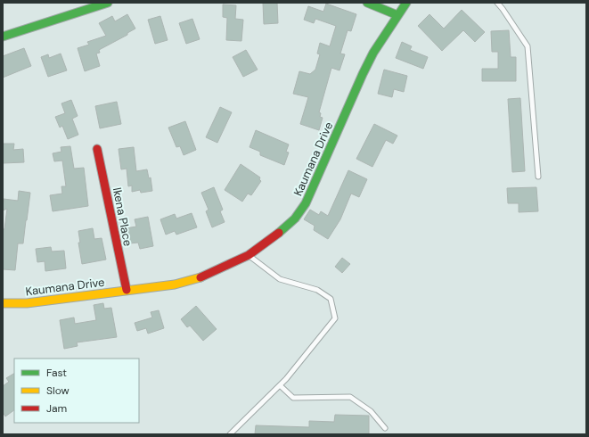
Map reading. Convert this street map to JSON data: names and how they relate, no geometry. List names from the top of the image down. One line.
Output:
{"streets":{"street":["Kaumana Drive","Ikena Place"]},"crossings":[["Kaumana Drive","Ikena Place"]],"legend":["Fast","Slow","Jam"]}
